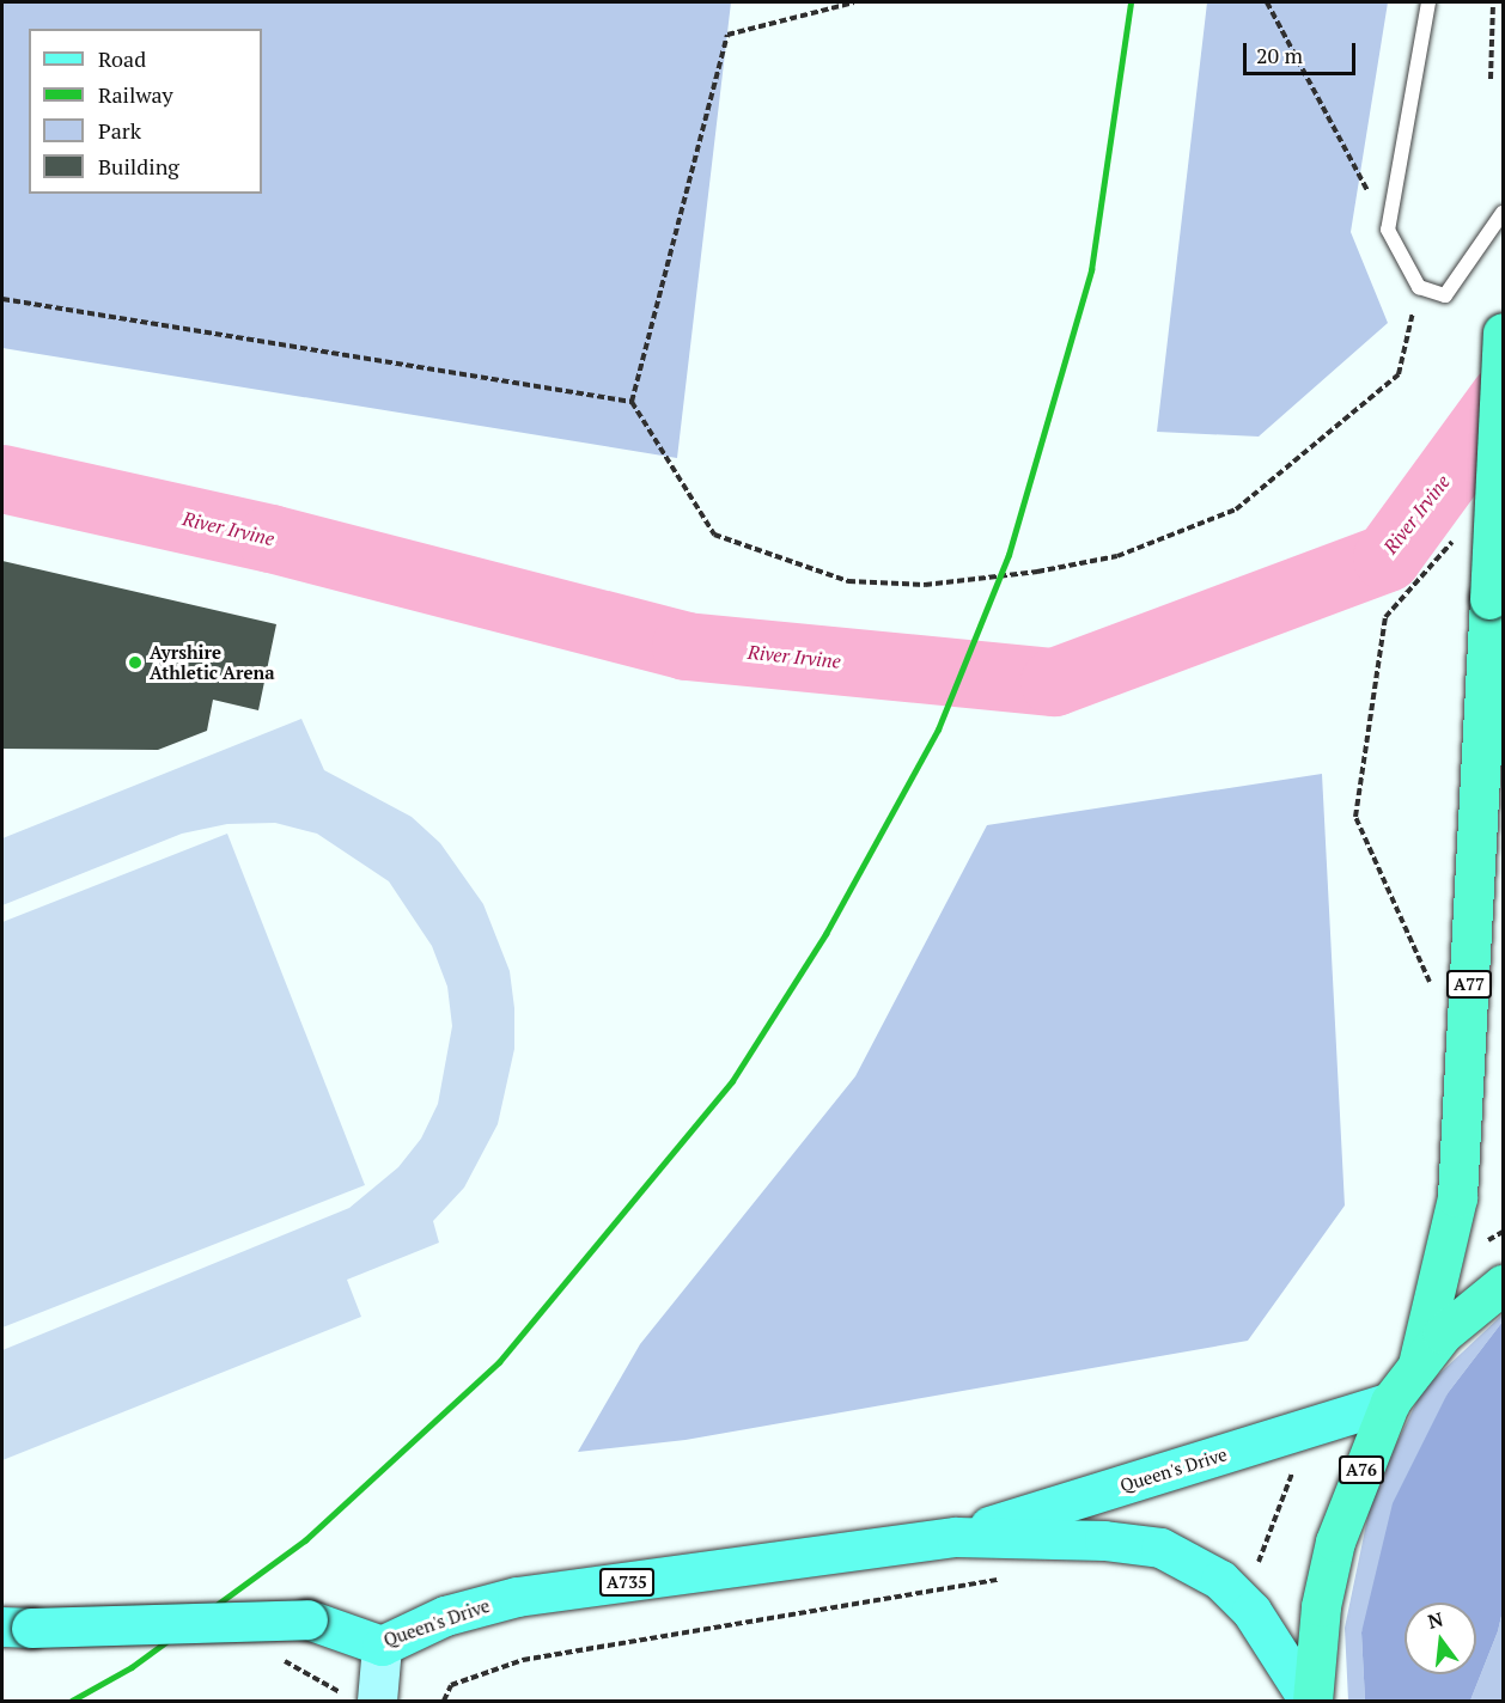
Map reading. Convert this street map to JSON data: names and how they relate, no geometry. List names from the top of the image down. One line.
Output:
{"streets":{"highway":["A77","A76"],"main road":["Queen's Drive","A735"]},"crossings":[["A77","A76"],["Queen's Drive","A76"]],"water":["River Irvine"],"places":["Ayrshire Athletic Arena"],"legend":["Road","Railway","Park","Building"],"scale_bar":"20 m","north":"top"}
